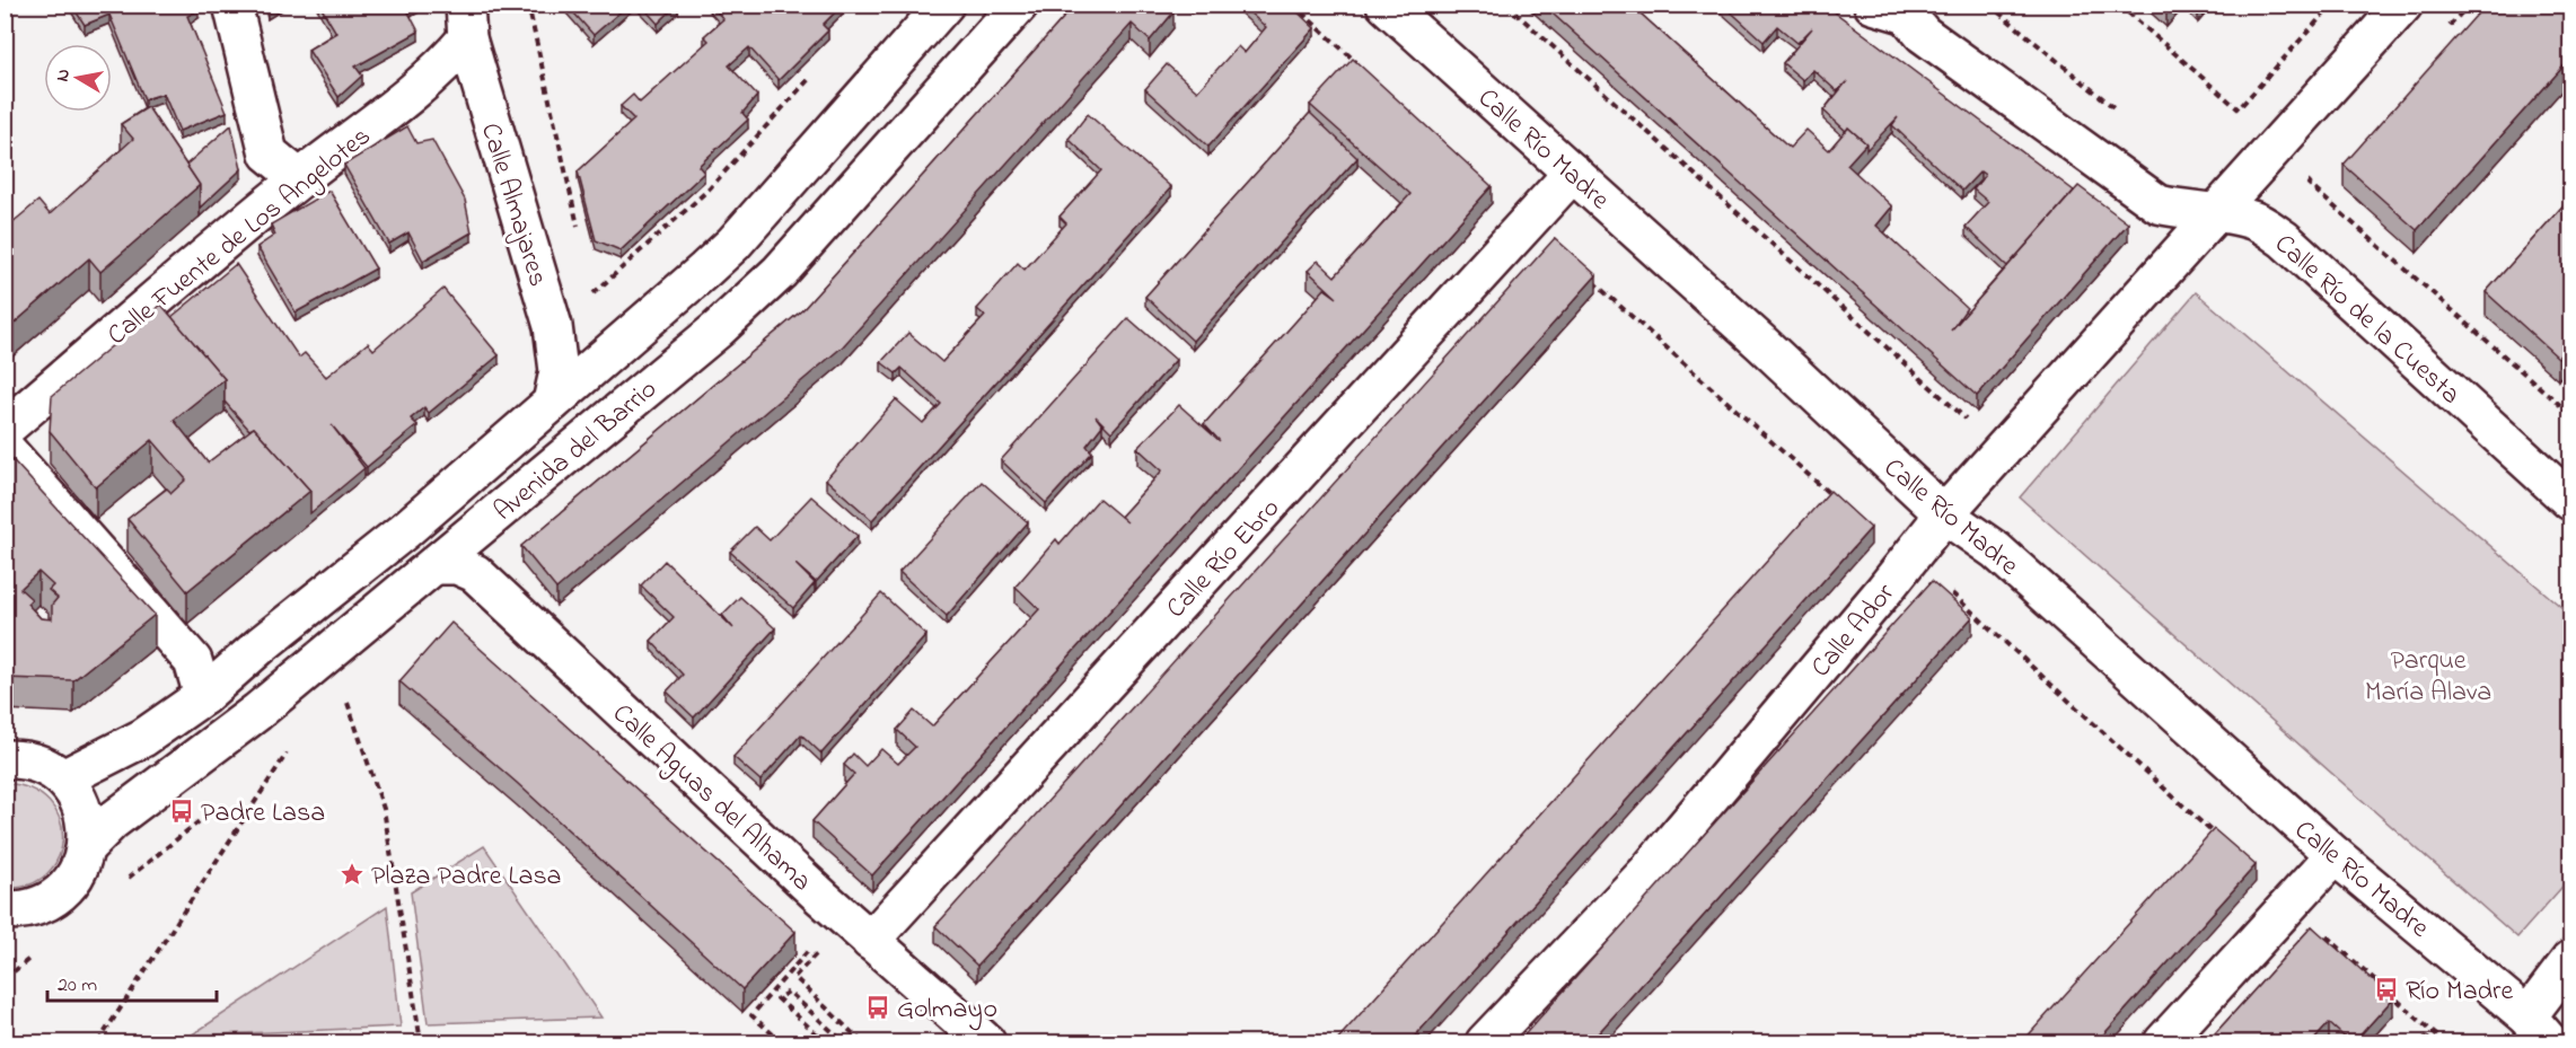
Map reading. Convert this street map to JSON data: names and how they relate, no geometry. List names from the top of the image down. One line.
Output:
{"streets":{"street":["Calle Río Madre","Calle Almajares","Calle Fuente de Los Angelotes","Calle Río de la Cuesta","Avenida del Barrio","Calle Río Ebro","Calle Ador","Calle Aguas del Alhama"]},"crossings":[["Calle Río Madre","Calle Río Ebro"],["Calle Río Madre","Calle Ador"],["Calle Almajares","Calle Fuente de Los Angelotes"],["Calle Almajares","Avenida del Barrio"],["Calle Río de la Cuesta","Calle Ador"],["Avenida del Barrio","Calle Aguas del Alhama"],["Calle Río Ebro","Calle Aguas del Alhama"]],"parks":["Parque María Alava"],"places":{"bus stop":["Padre Lasa","Río Madre","Golmayo"],"place":["Plaza Padre Lasa"]},"scale_bar":"20 m","north":"left"}
